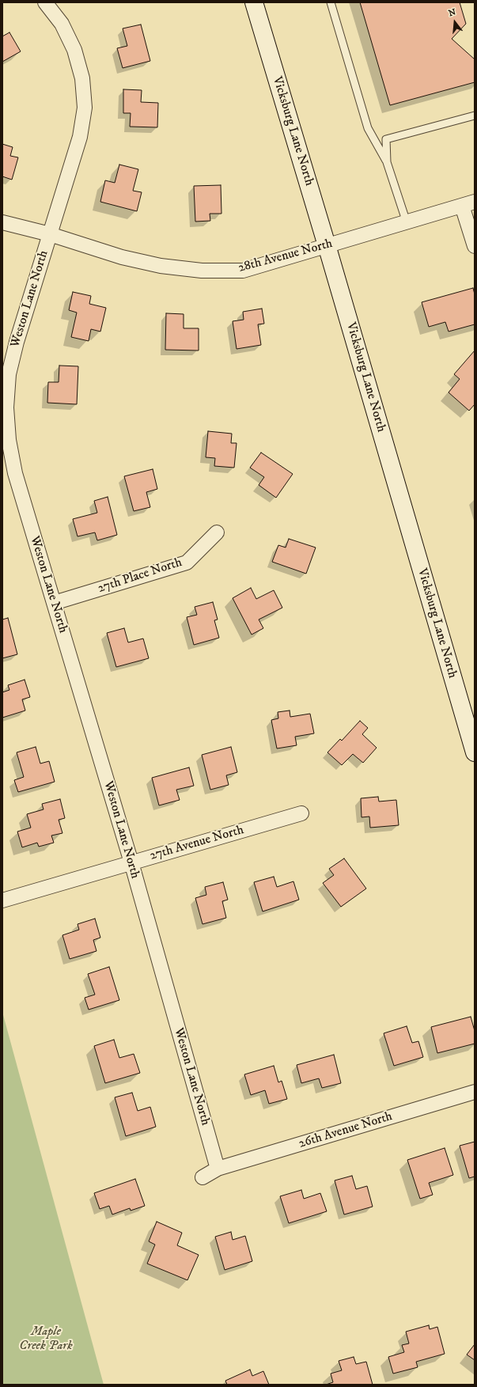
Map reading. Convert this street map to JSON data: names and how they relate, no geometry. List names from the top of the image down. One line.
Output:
{"streets":{"main road":["Vicksburg Lane North"],"street":["28th Avenue North","Weston Lane North","27th Place North","27th Avenue North","26th Avenue North"]},"crossings":[["Vicksburg Lane North","28th Avenue North"],["28th Avenue North","Weston Lane North"],["Weston Lane North","27th Place North"],["Weston Lane North","27th Avenue North"],["Weston Lane North","26th Avenue North"]],"parks":["Maple Creek Park"],"north":"top"}
